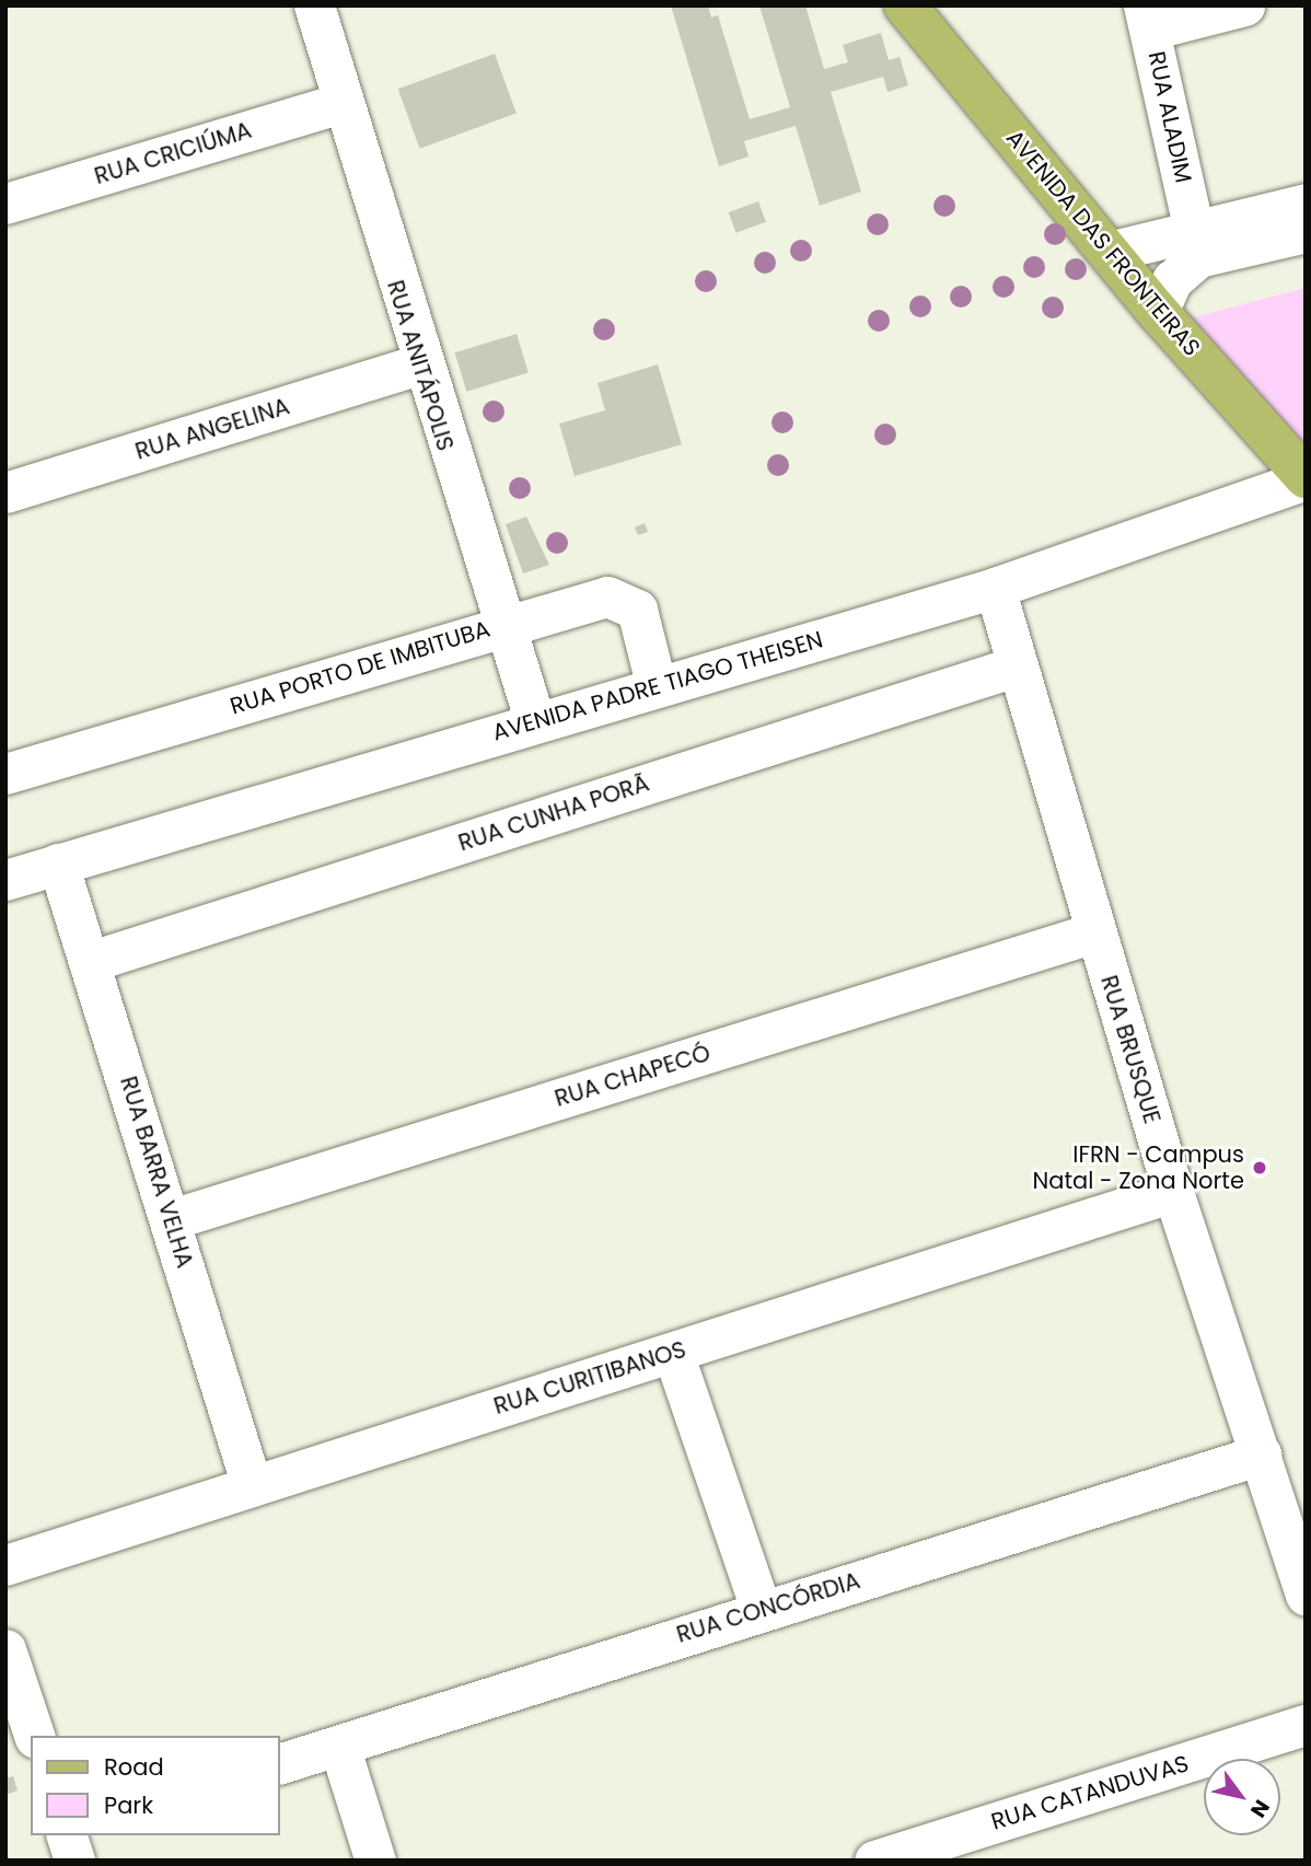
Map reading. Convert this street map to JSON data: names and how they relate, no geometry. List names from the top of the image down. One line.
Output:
{"streets":{"main road":["AVENIDA DAS FRONTEIRAS"],"street":["RUA ALADIM","RUA CRICIÚMA","RUA ANITÁPOLIS","RUA ANGELINA","RUA PORTO DE IMBITUBA","AVENIDA PADRE TIAGO THEISEN","RUA CUNHA PORÃ","RUA BRUSQUE","RUA CHAPECÓ","RUA BARRA VELHA","RUA CURITIBANOS","RUA CONCÓRDIA","RUA CATANDUVAS"]},"crossings":[["RUA CRICIÚMA","RUA ANITÁPOLIS"],["AVENIDA DAS FRONTEIRAS","AVENIDA PADRE TIAGO THEISEN"],["RUA ANITÁPOLIS","RUA ANGELINA"],["RUA ANITÁPOLIS","RUA PORTO DE IMBITUBA"],["RUA ANITÁPOLIS","AVENIDA PADRE TIAGO THEISEN"],["RUA PORTO DE IMBITUBA","AVENIDA PADRE TIAGO THEISEN"],["AVENIDA PADRE TIAGO THEISEN","RUA BRUSQUE"],["AVENIDA PADRE TIAGO THEISEN","RUA BARRA VELHA"],["RUA CUNHA PORÃ","RUA BRUSQUE"],["RUA CUNHA PORÃ","RUA BARRA VELHA"],["RUA BRUSQUE","RUA CHAPECÓ"],["RUA BRUSQUE","RUA CURITIBANOS"],["RUA BRUSQUE","RUA CONCÓRDIA"],["RUA CHAPECÓ","RUA BARRA VELHA"],["RUA BARRA VELHA","RUA CURITIBANOS"]],"places":["IFRN - Campus Natal - Zona Norte"],"legend":["Road","Park"],"north":"bottom right"}
